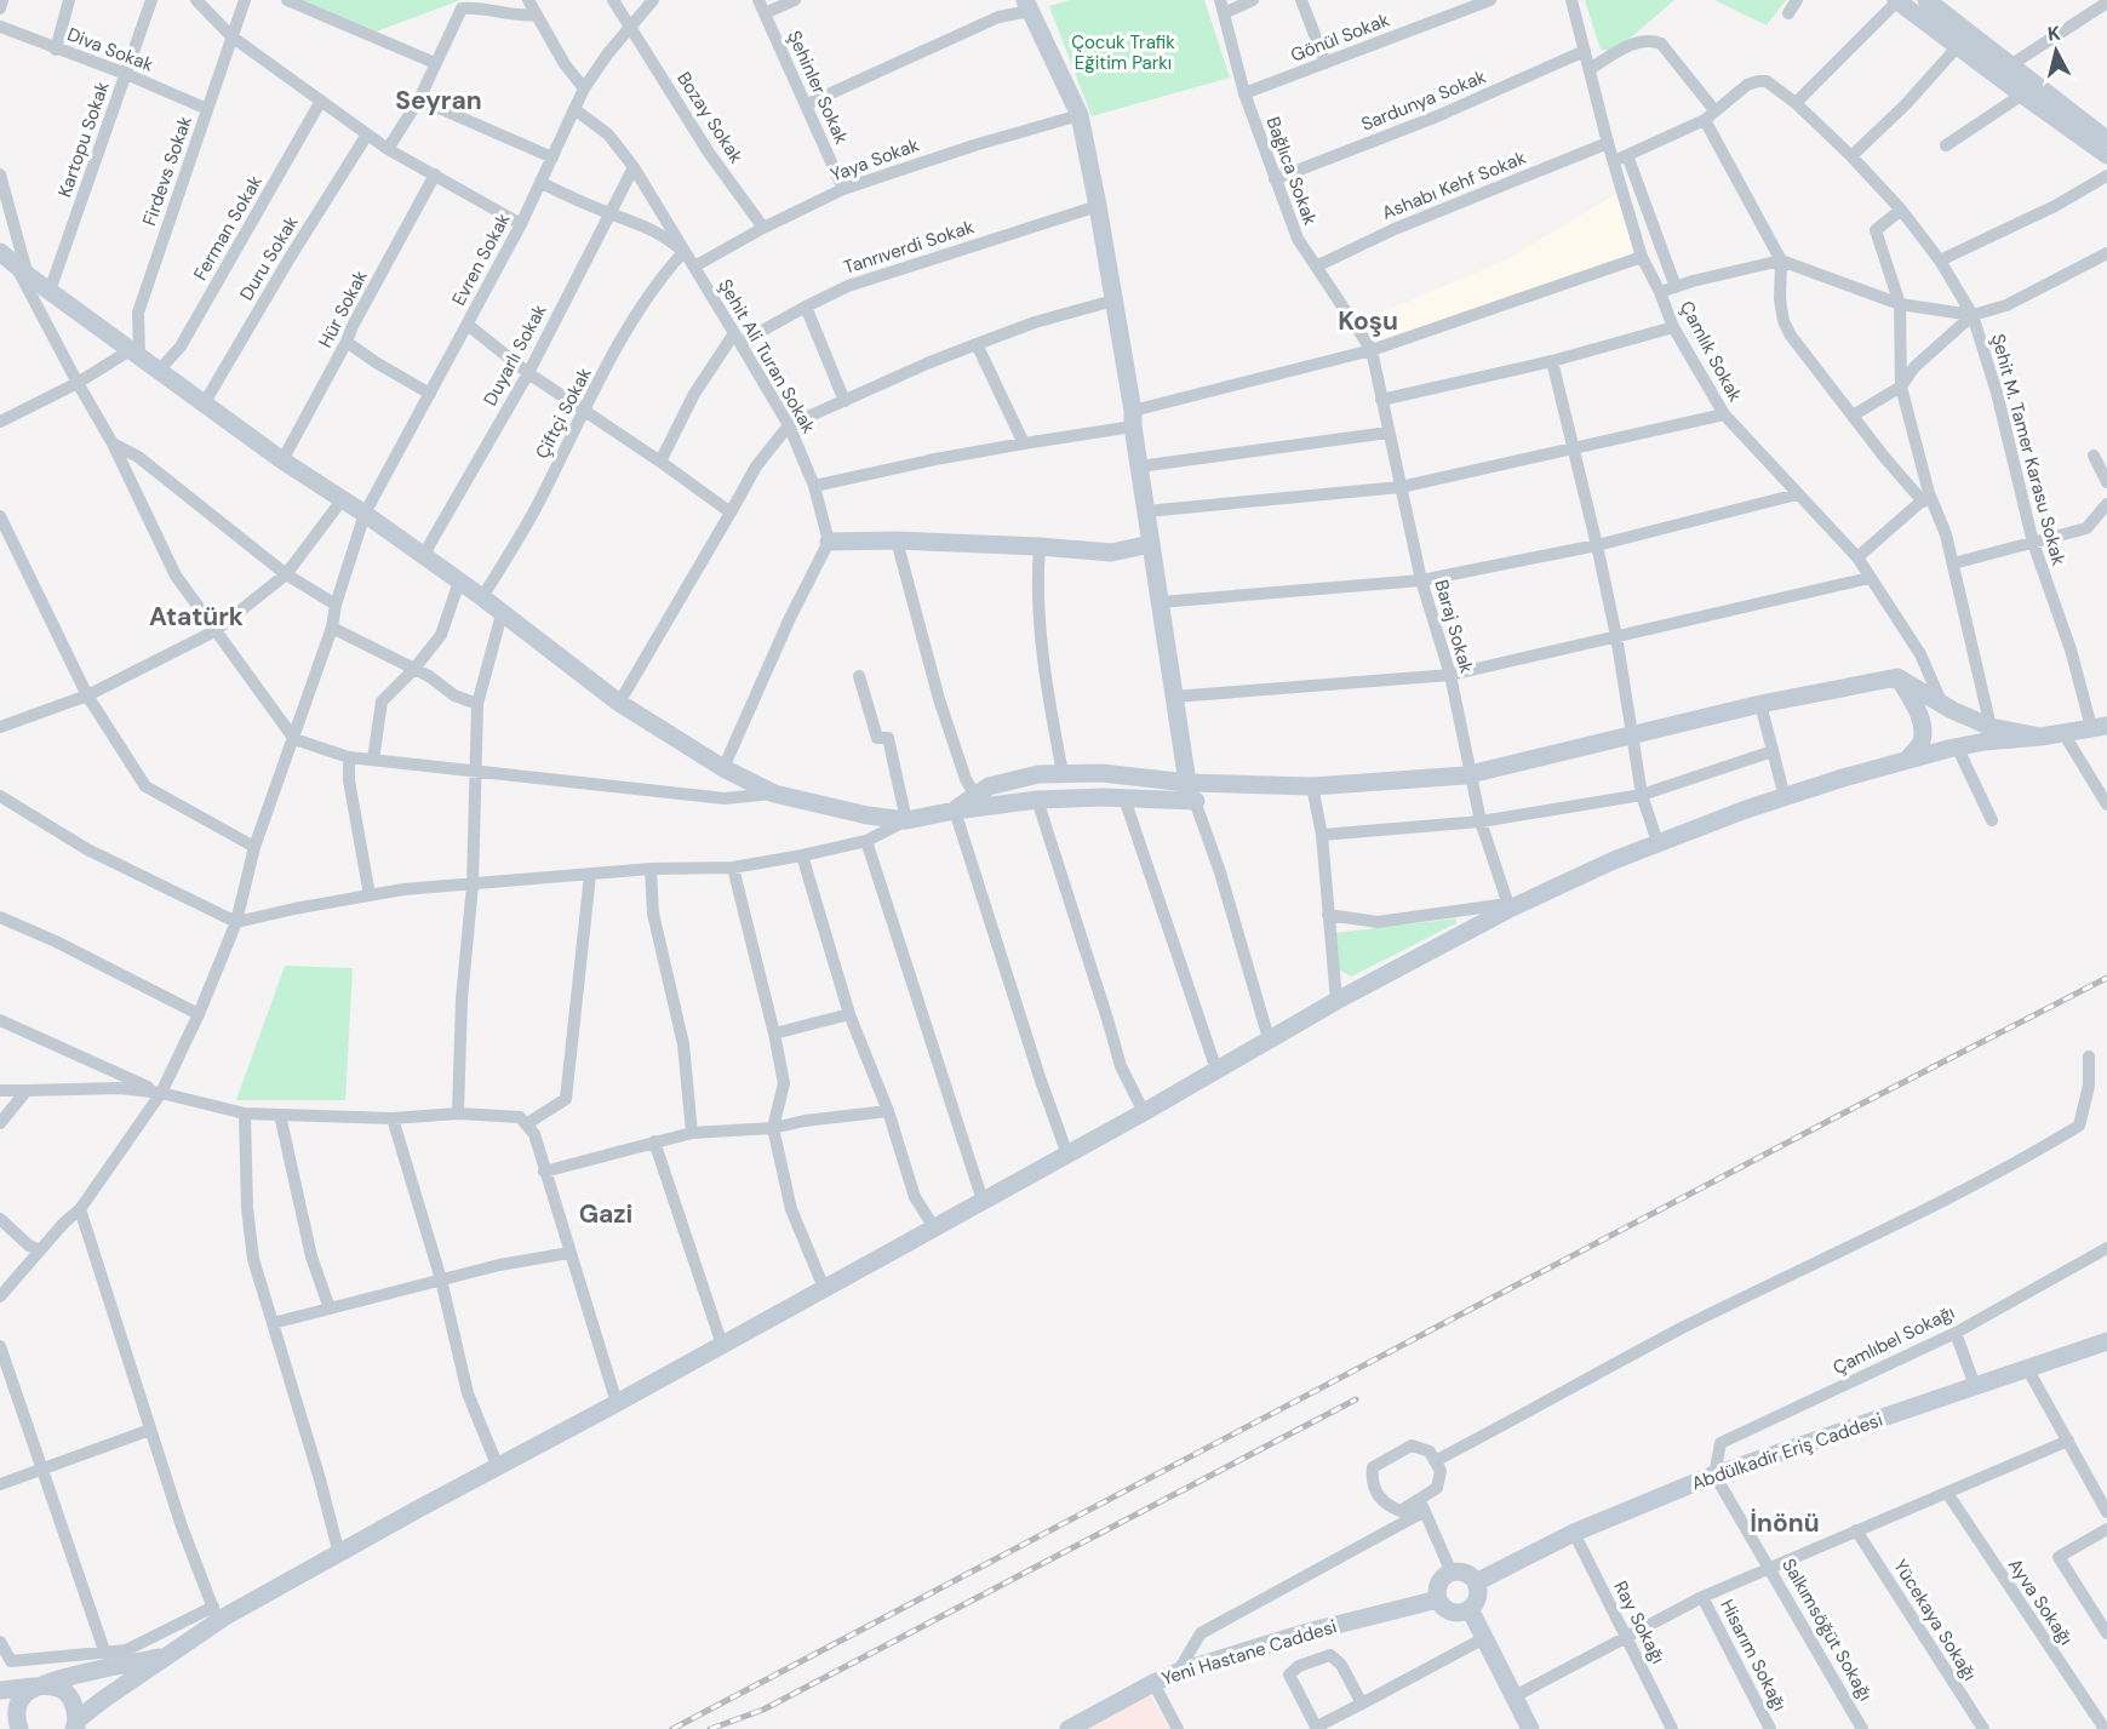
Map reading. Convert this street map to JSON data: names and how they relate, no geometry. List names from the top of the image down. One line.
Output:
{"streets":{"street":["Gönül Sokak","Diva Sokak","Şehinler Sokak","Sardunya Sokak","Bozay Sokak","Kartopu Sokak","Yaya Sokak","Firdevs Sokak","Bağlıca Sokak","Ashabı Kehf Sokak","Ferman Sokak","Tanrıverdi Sokak","Duru Sokak","Evren Sokak","Hür Sokak","Çamlık Sokak","Duyarlı Sokak","Şehit Ali Turan Sokak","Çiftçi Sokak","Şehit M. Tamer Karasu Sokak","Baraj Sokak","Çamlıbel Sokağı","Abdülkadir Eriş Caddesi","Ayva Sokağı","Yücekaya Sokağı","Ray Sokağı","Salkımsöğüt Sokağı","Yeni Hastane Caddesi","Hisarım Sokağı"]},"crossings":[["Gönül Sokak","Bağlıca Sokak"],["Diva Sokak","Kartopu Sokak"],["Diva Sokak","Firdevs Sokak"],["Şehinler Sokak","Yaya Sokak"],["Sardunya Sokak","Bağlıca Sokak"],["Sardunya Sokak","Çamlık Sokak"],["Bozay Sokak","Yaya Sokak"],["Bozay Sokak","Evren Sokak"],["Yaya Sokak","Şehit Ali Turan Sokak"],["Bağlıca Sokak","Ashabı Kehf Sokak"],["Bağlıca Sokak","Baraj Sokak"],["Ashabı Kehf Sokak","Çamlık Sokak"],["Tanrıverdi Sokak","Şehit Ali Turan Sokak"],["Evren Sokak","Şehit Ali Turan Sokak"],["Çamlık Sokak","Şehit M. Tamer Karasu Sokak"],["Duyarlı Sokak","Şehit Ali Turan Sokak"],["Şehit Ali Turan Sokak","Çiftçi Sokak"],["Çamlıbel Sokağı","Abdülkadir Eriş Caddesi"],["Çamlıbel Sokağı","Salkımsöğüt Sokağı"],["Abdülkadir Eriş Caddesi","Ray Sokağı"],["Abdülkadir Eriş Caddesi","Salkımsöğüt Sokağı"],["Abdülkadir Eriş Caddesi","Yeni Hastane Caddesi"]],"districts":["Seyran","Koşu","Atatürk","Gazi","İnönü"],"parks":["Çocuk Trafik Eğitim Parkı"],"north":"top"}
